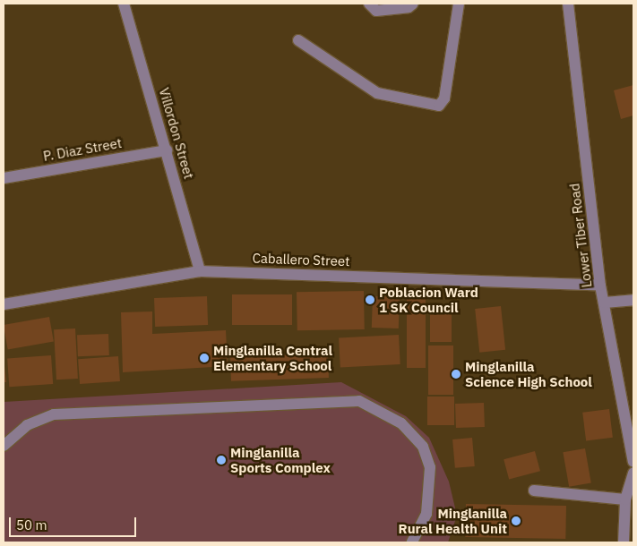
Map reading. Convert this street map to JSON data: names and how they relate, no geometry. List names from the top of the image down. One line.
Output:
{"streets":{"street":["Villordon Street","P. Diaz Street","Lower Tiber Road","Caballero Street"]},"crossings":[["Villordon Street","P. Diaz Street"],["Villordon Street","Caballero Street"],["Lower Tiber Road","Caballero Street"]],"places":["Poblacion Ward 1 SK Council","Minglanilla Central Elementary School","Minglanilla Science High School","Minglanilla Sports Complex","Minglanilla Rural Health Unit"],"scale_bar":"50 m"}
